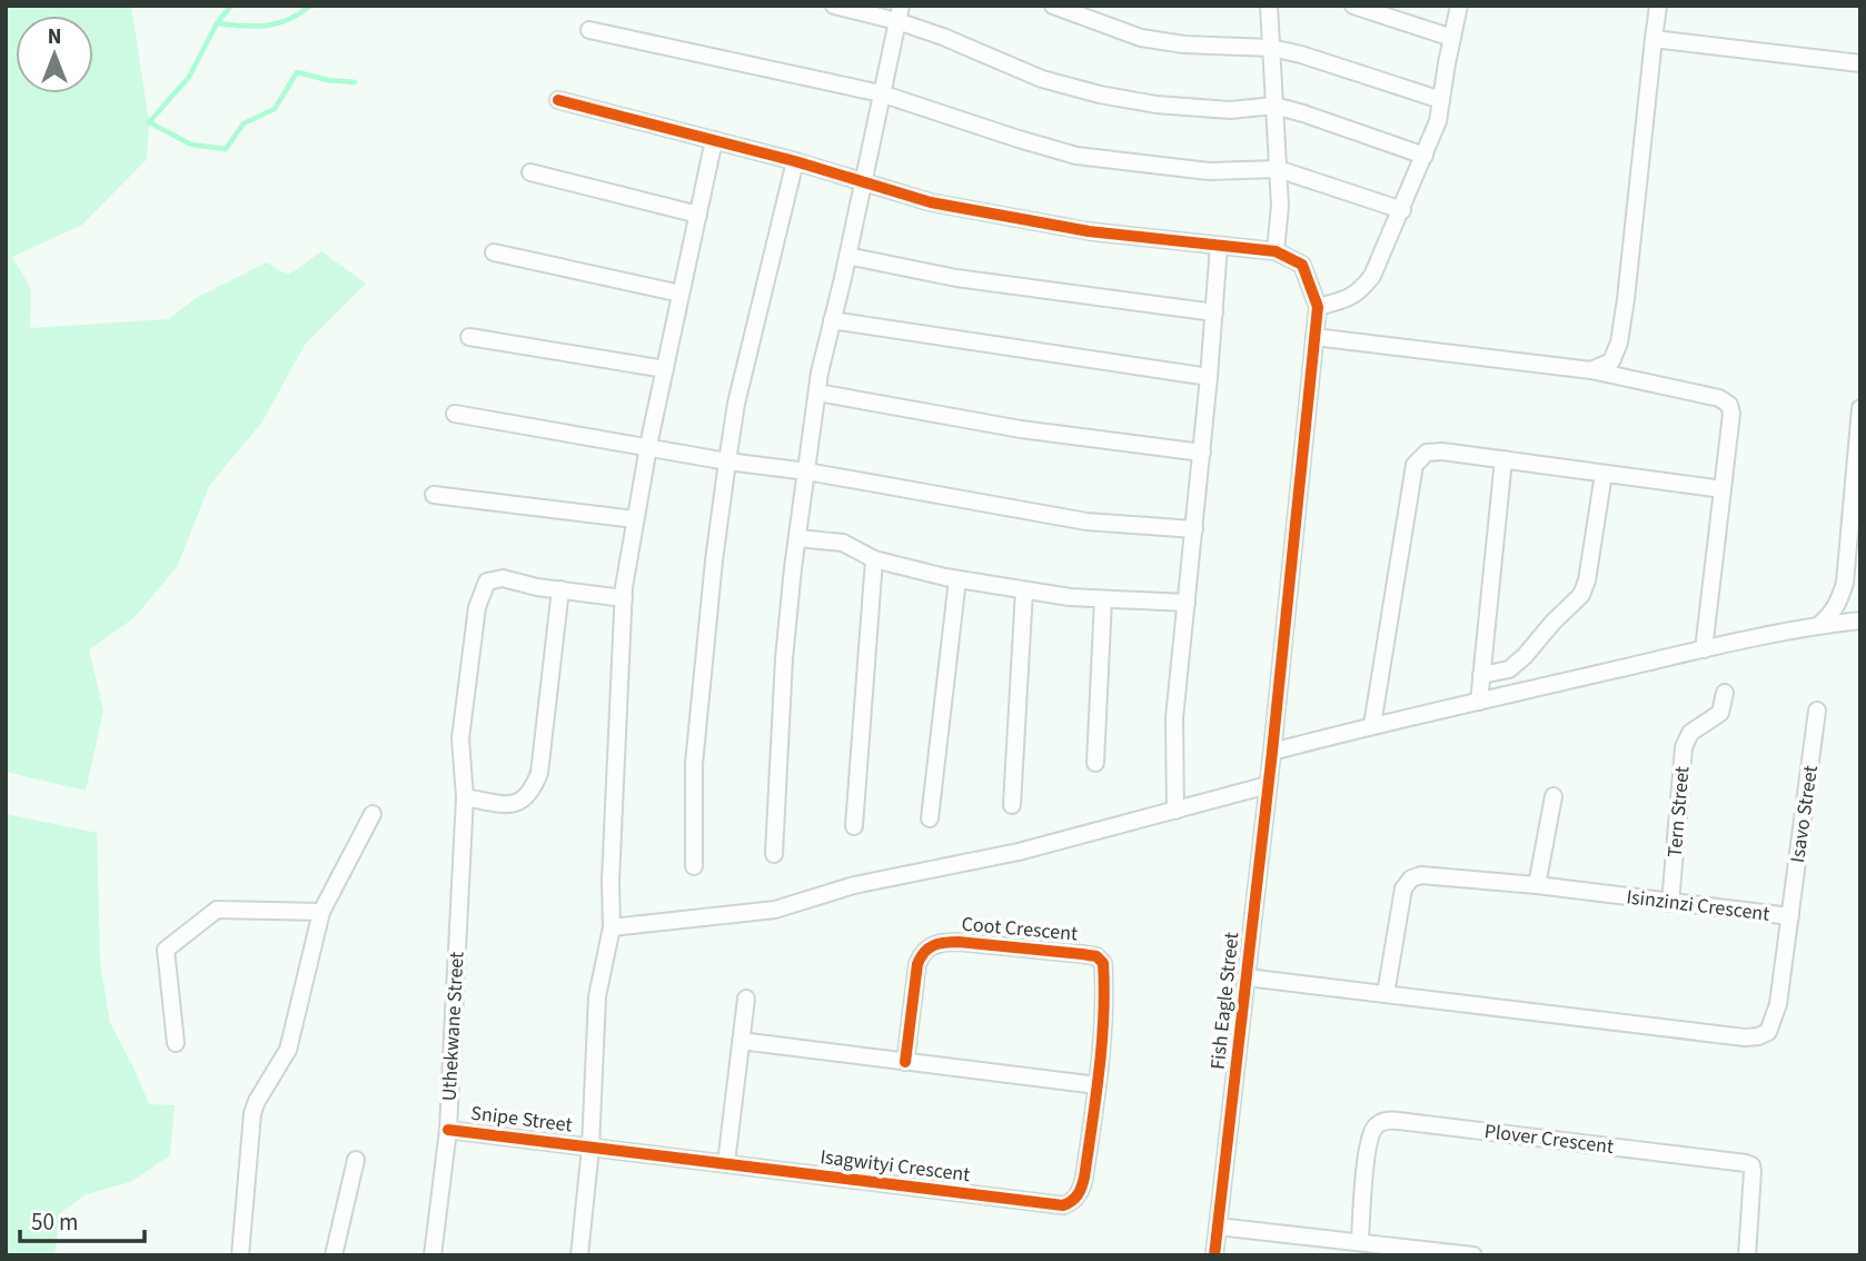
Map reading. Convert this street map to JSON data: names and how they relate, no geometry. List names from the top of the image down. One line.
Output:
{"streets":{"street":["Tern Street","Isavo Street","Isinzinzi Crescent","Coot Crescent","Fish Eagle Street","Uthekwane Street","Snipe Street","Plover Crescent","Isagwityi Crescent"]},"crossings":[["Tern Street","Isinzinzi Crescent"],["Isavo Street","Isinzinzi Crescent"],["Isinzinzi Crescent","Fish Eagle Street"],["Coot Crescent","Isagwityi Crescent"],["Uthekwane Street","Snipe Street"],["Snipe Street","Isagwityi Crescent"]],"scale_bar":"50 m","north":"top"}
